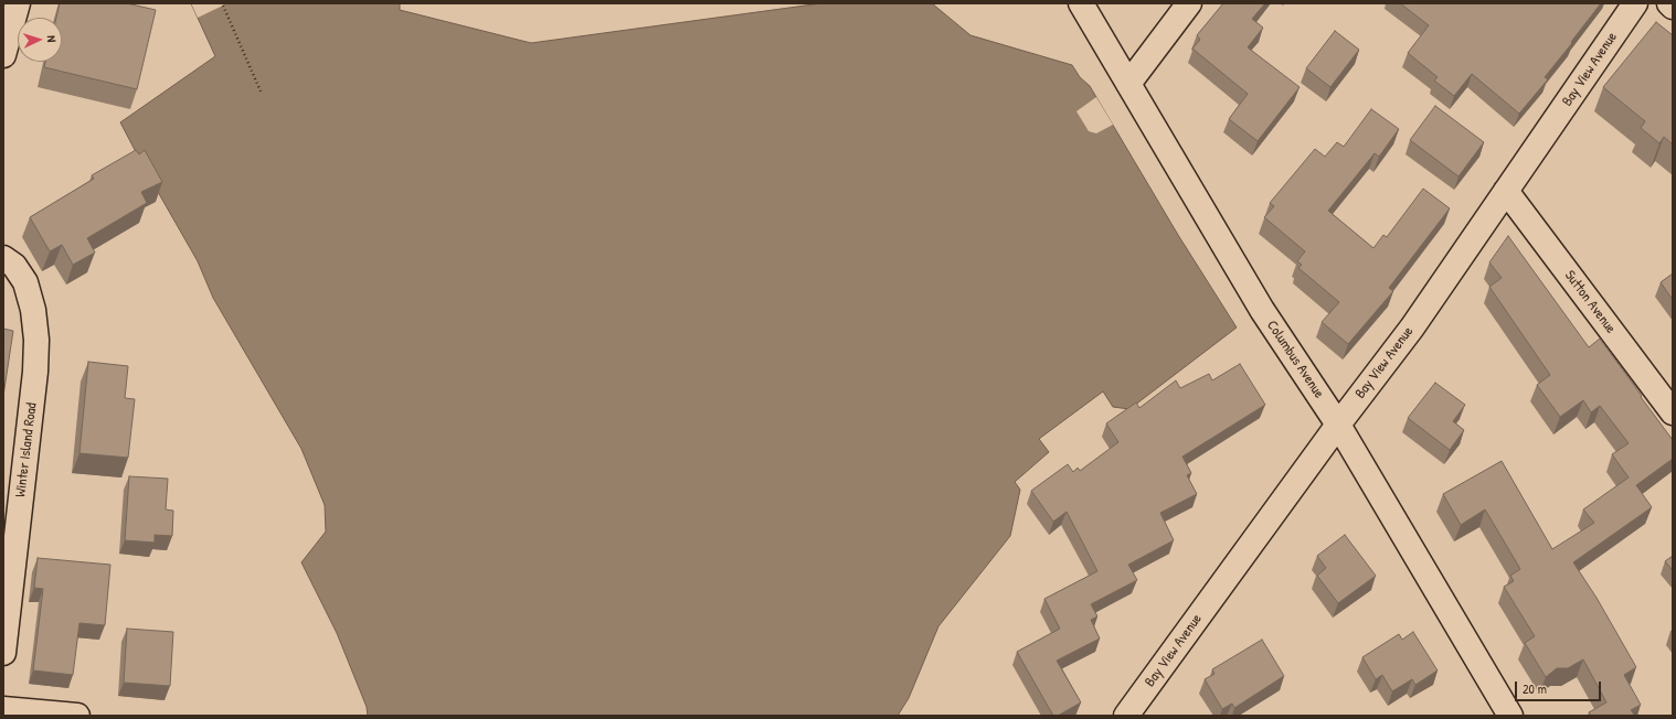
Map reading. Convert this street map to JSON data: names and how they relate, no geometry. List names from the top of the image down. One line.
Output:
{"streets":{"street":["Bay View Avenue","Sutton Avenue","Columbus Avenue","Winter Island Road"]},"crossings":[["Bay View Avenue","Sutton Avenue"],["Bay View Avenue","Columbus Avenue"]],"scale_bar":"20 m","north":"right"}
